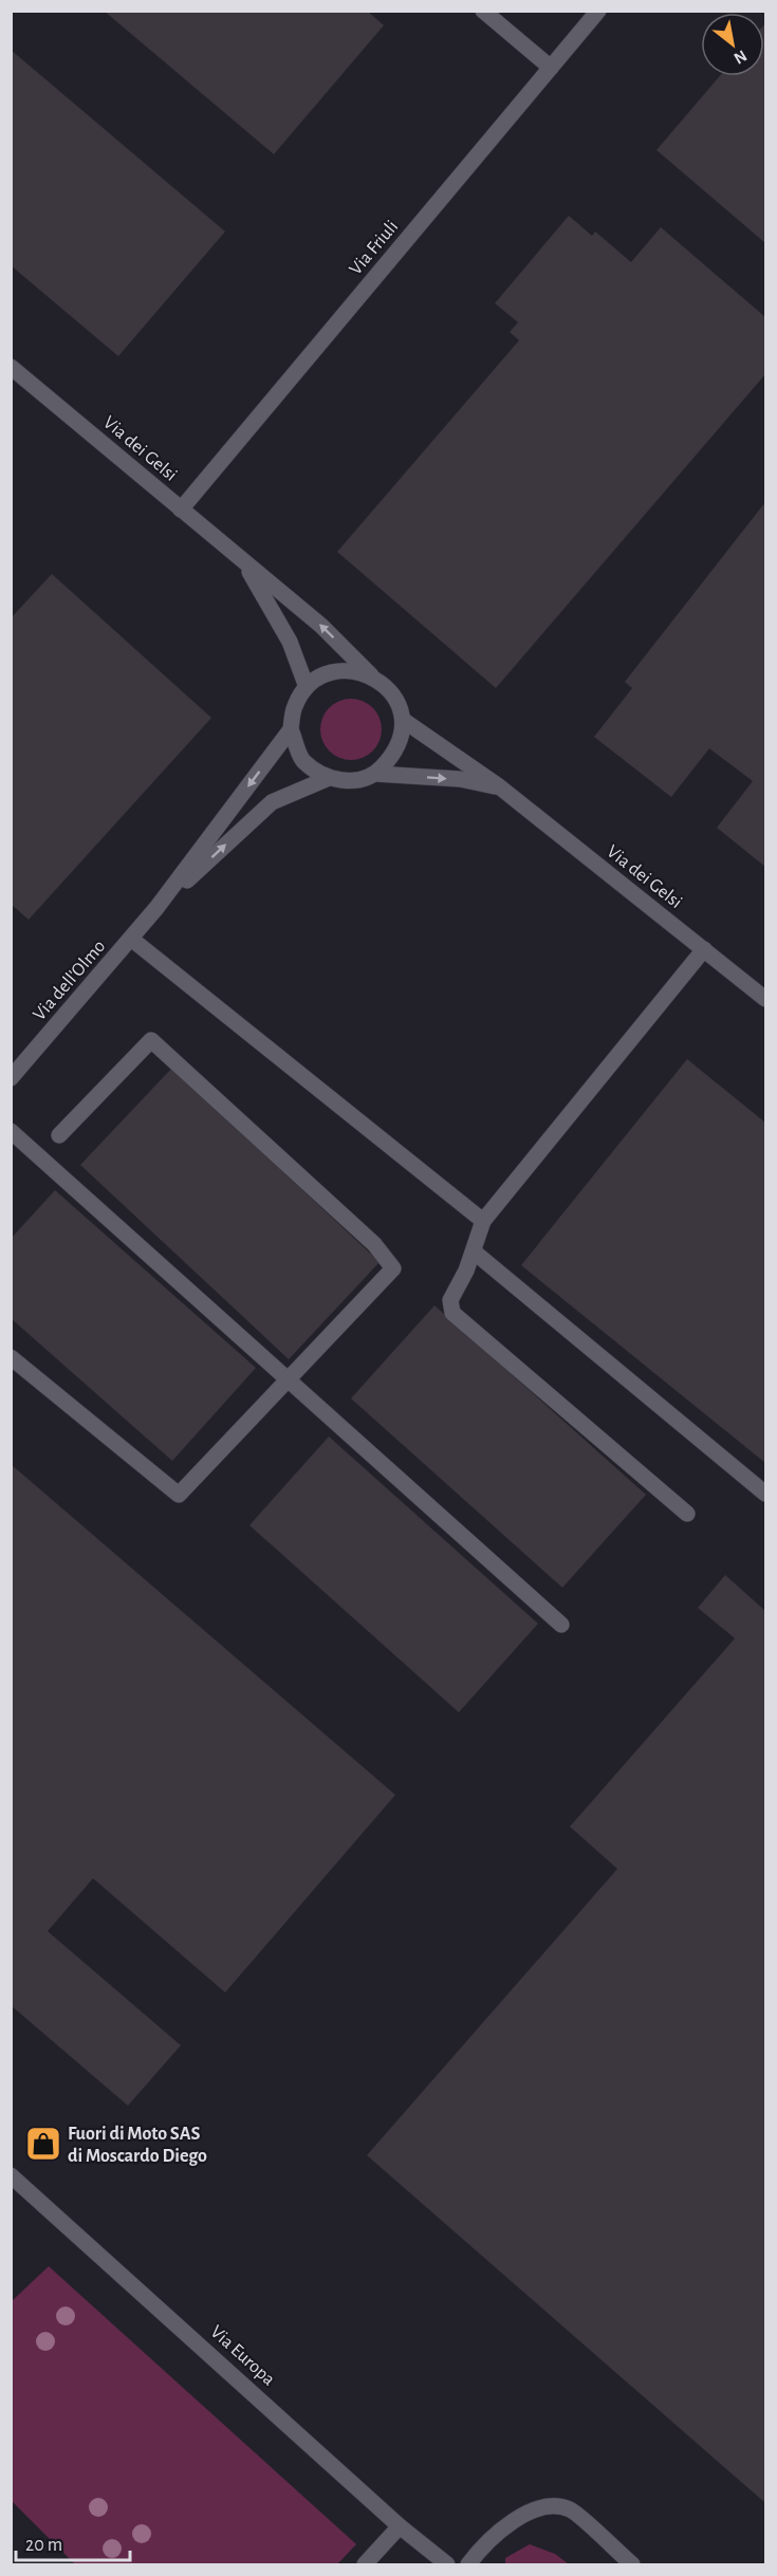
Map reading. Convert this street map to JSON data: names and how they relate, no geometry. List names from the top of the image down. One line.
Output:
{"streets":{"street":["Via Friuli","Via dei Gelsi","Via dell'Olmo","Via Europa"]},"crossings":[["Via Friuli","Via dei Gelsi"],["Via dei Gelsi","Via dell'Olmo"]],"places":{"shop":["Fuori di Moto SAS di Moscardo Diego"]},"scale_bar":"20 m","north":"bottom right"}
